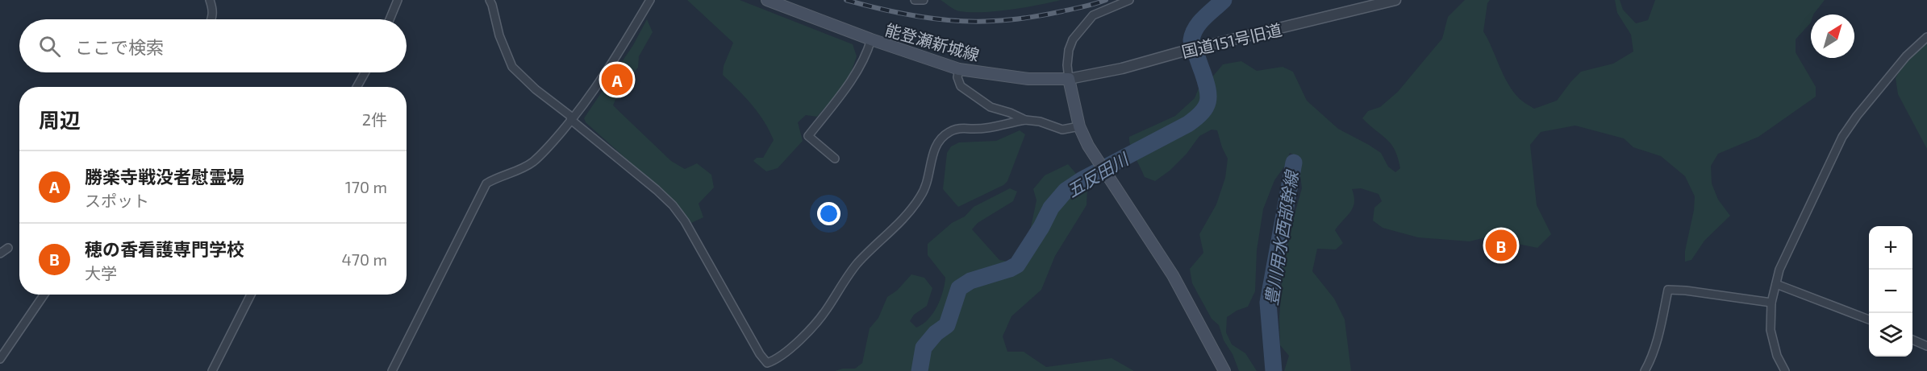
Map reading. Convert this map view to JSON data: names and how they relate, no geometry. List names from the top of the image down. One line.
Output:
{"streets":{"main road":["能登瀬新城線"],"street":["国道151号旧道"]},"crossings":[["国道151号旧道","能登瀬新城線"]],"water":["五反田川","豊川用水西部幹線"],"north":"top right","page":{"search":"ここで検索","pins":["A","B"],"heading":["周辺","2件"],"list":[{"mark":"A","name":"勝楽寺戦没者慰霊場","note":"スポット","value":"170 m"},{"mark":"B","name":"穂の香看護専門学校","note":"大学","value":"470 m"}],"map_buttons":["+","−"]}}
